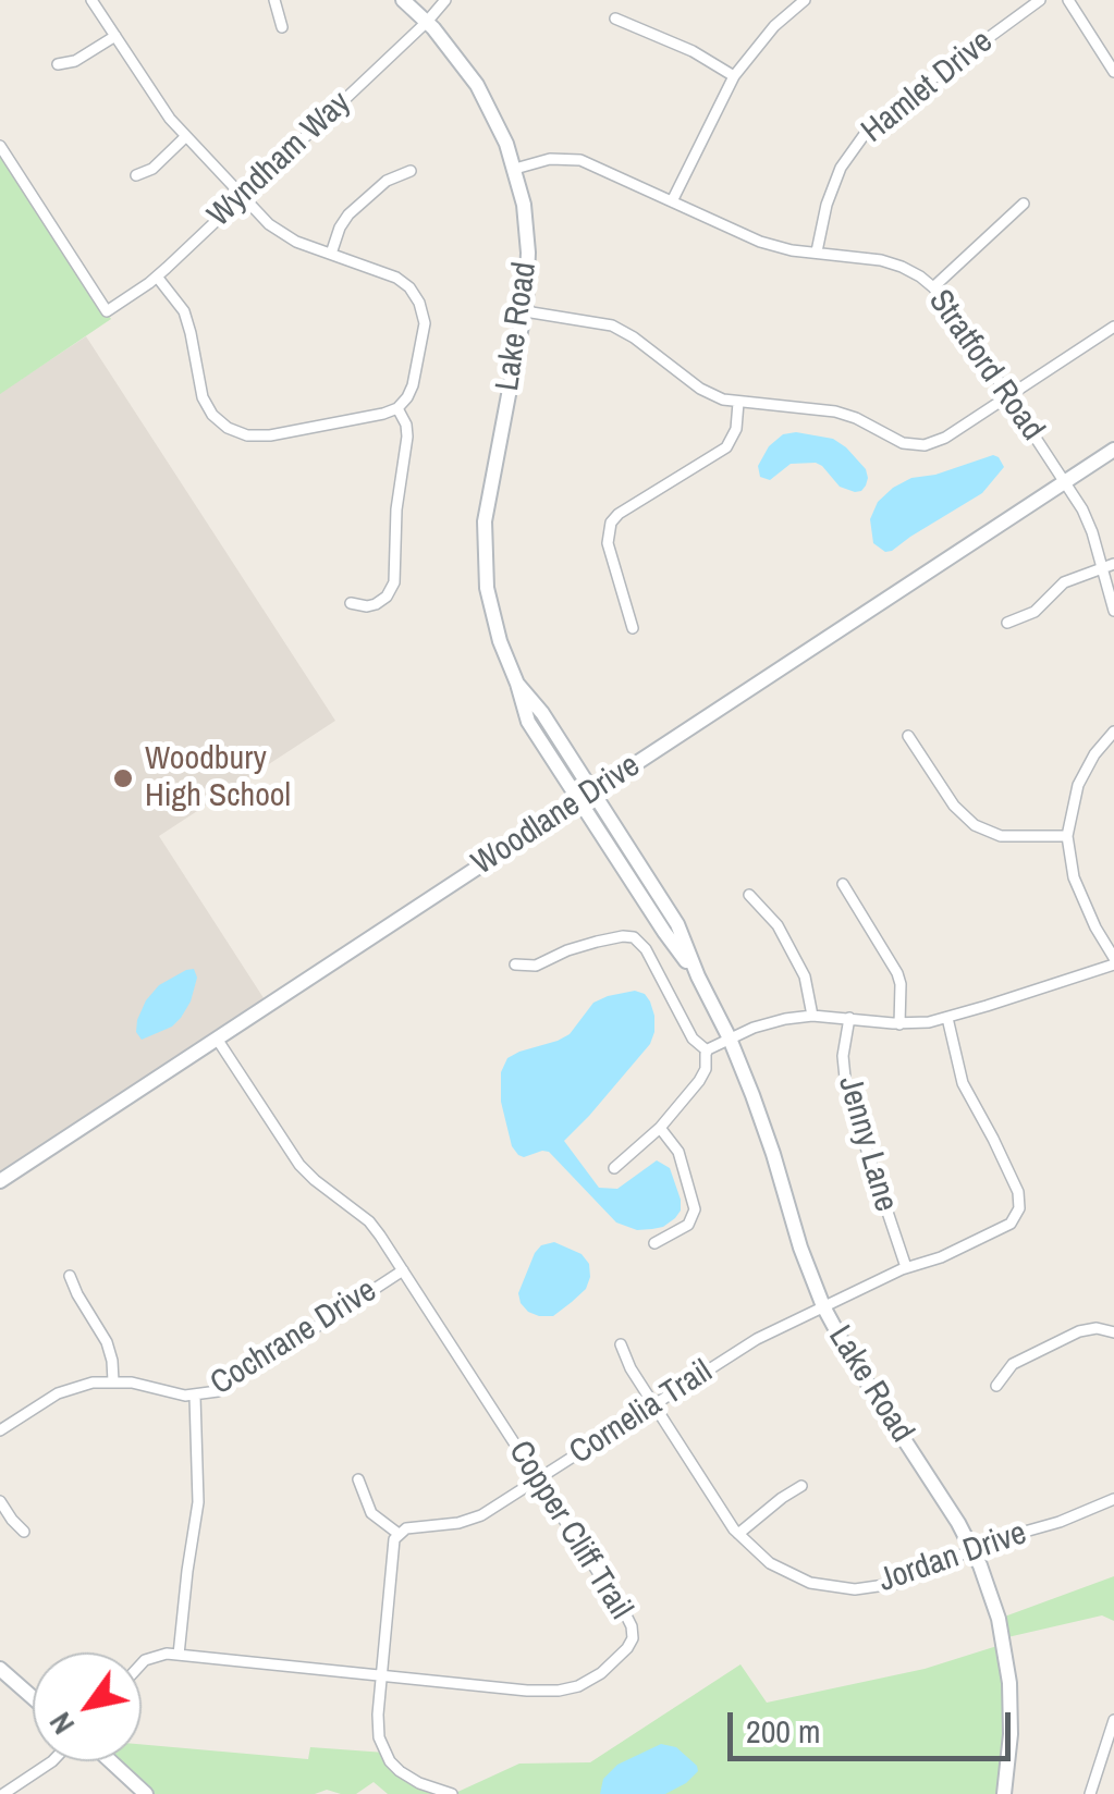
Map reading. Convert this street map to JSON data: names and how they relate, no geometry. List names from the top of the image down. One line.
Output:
{"streets":{"street":["Hamlet Drive","Wyndham Way","Lake Road","Stratford Road","Woodlane Drive","Jenny Lane","Cochrane Drive","Cornelia Trail","Copper Cliff Trail","Jordan Drive"]},"crossings":[["Hamlet Drive","Stratford Road"],["Wyndham Way","Lake Road"],["Lake Road","Stratford Road"],["Lake Road","Woodlane Drive"],["Lake Road","Cornelia Trail"],["Lake Road","Jordan Drive"],["Stratford Road","Woodlane Drive"],["Woodlane Drive","Copper Cliff Trail"],["Jenny Lane","Cornelia Trail"],["Cochrane Drive","Copper Cliff Trail"],["Cornelia Trail","Copper Cliff Trail"],["Cornelia Trail","Jordan Drive"]],"places":["Woodbury High School"],"scale_bar":"200 m","north":"bottom left"}
